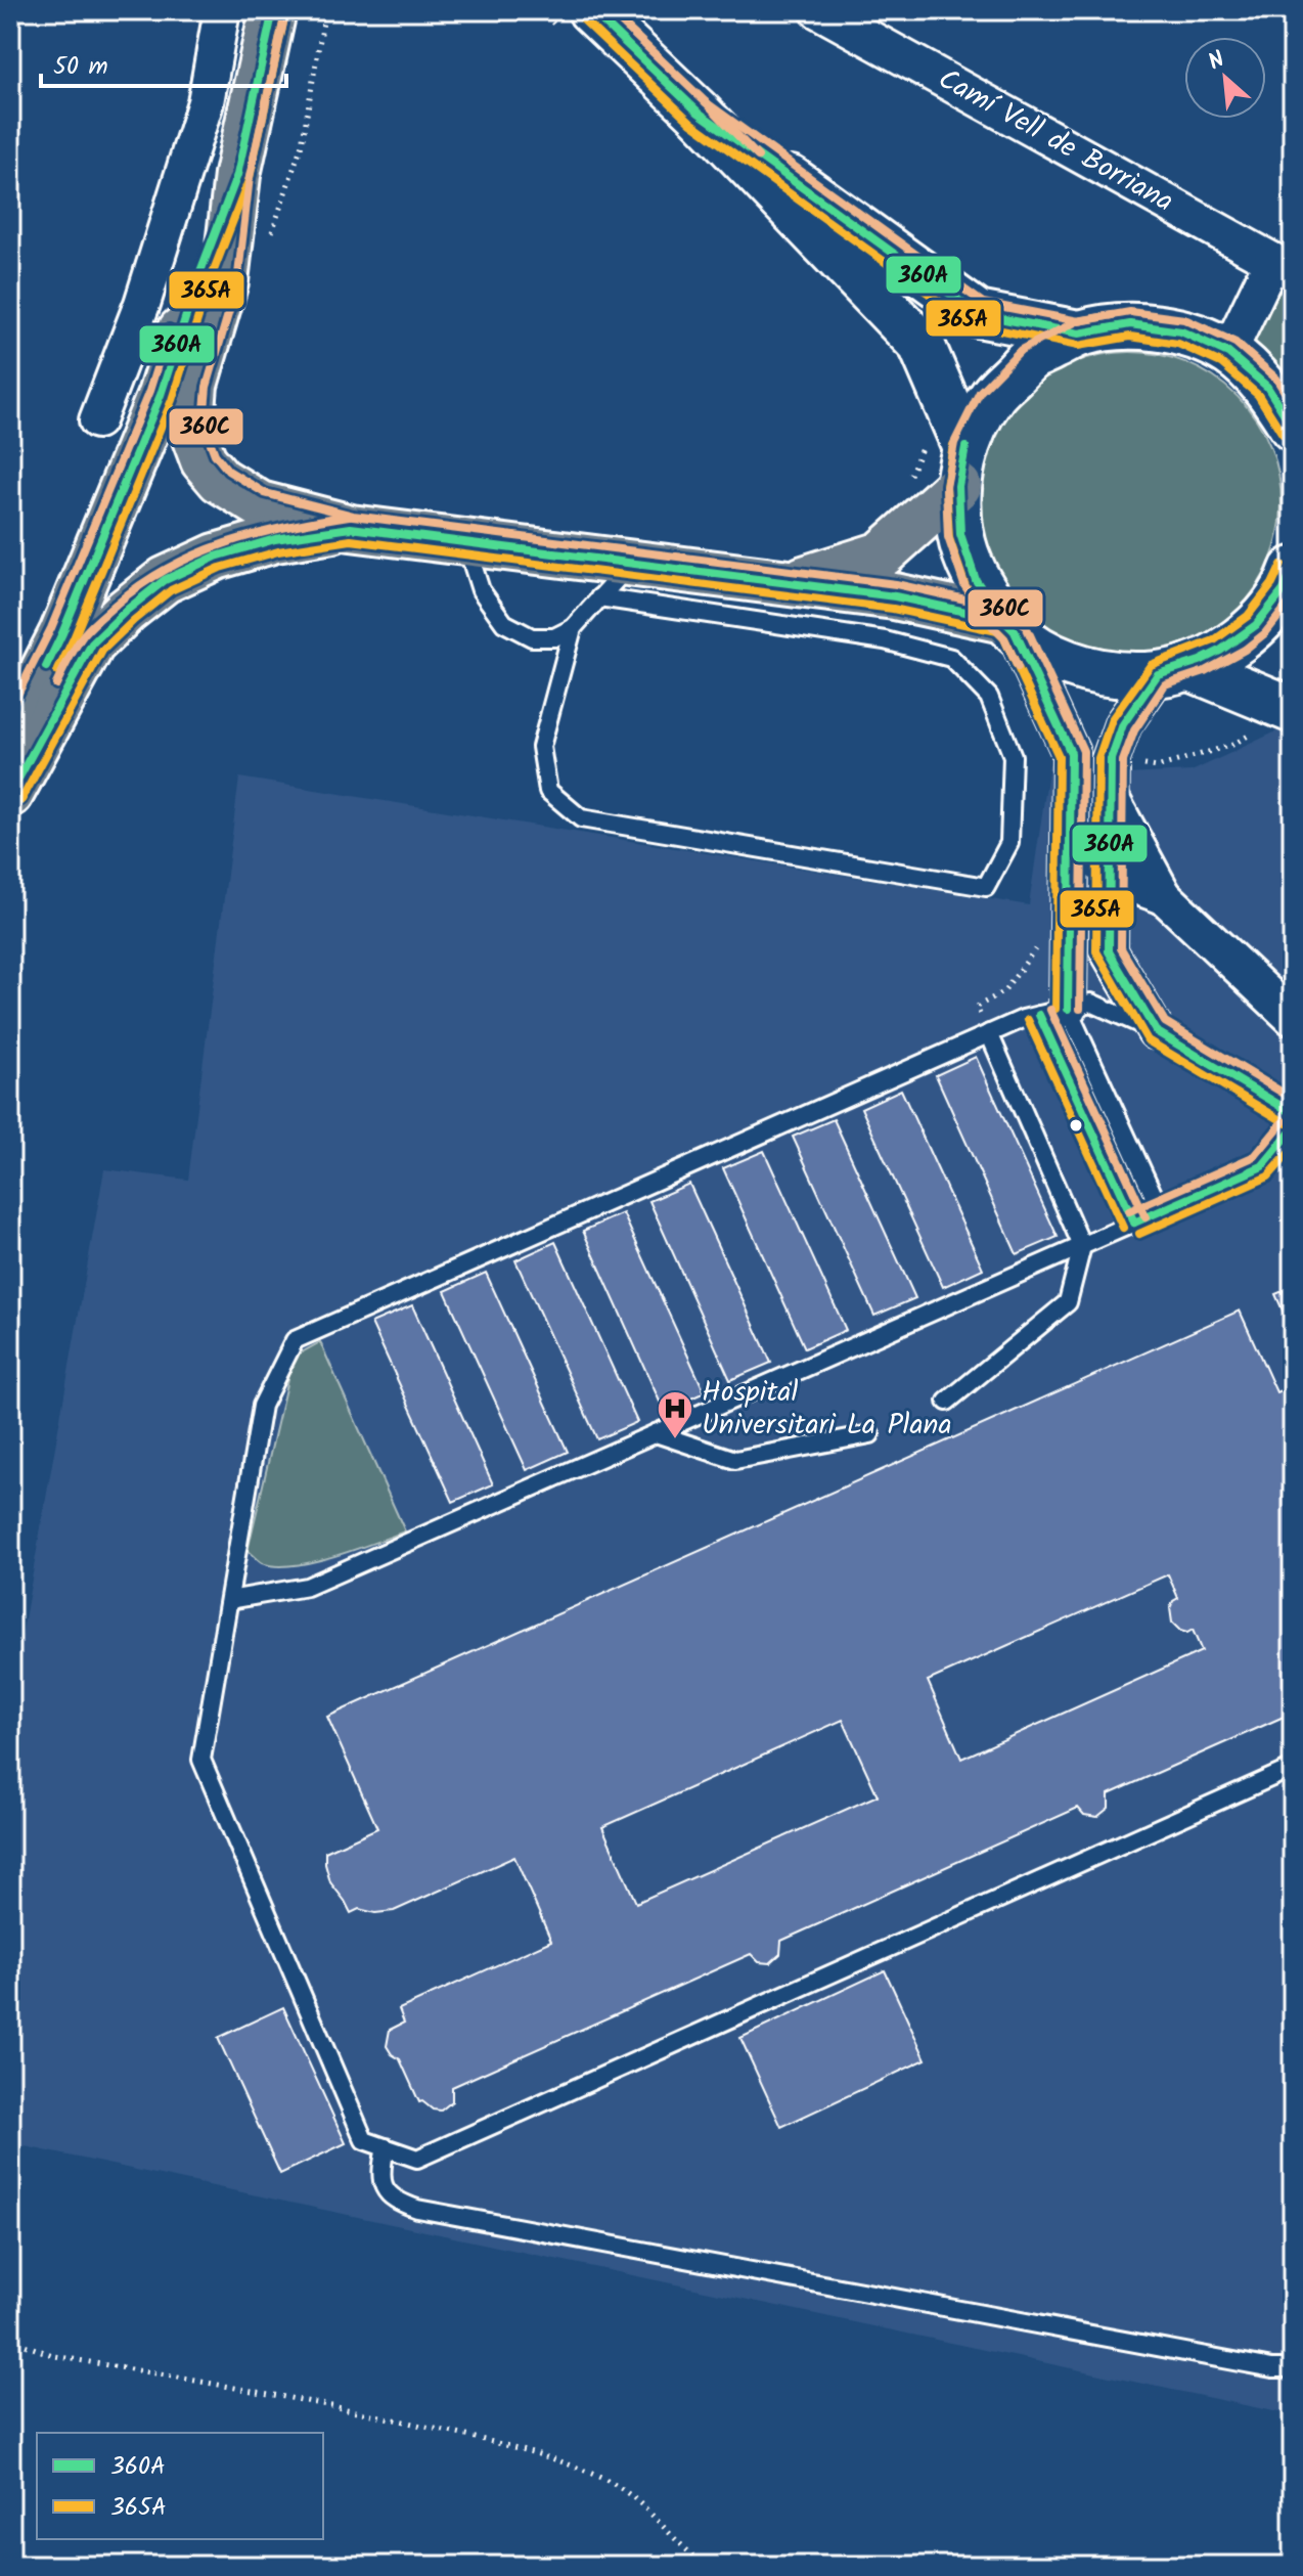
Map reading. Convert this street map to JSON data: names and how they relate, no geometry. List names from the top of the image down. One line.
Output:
{"streets":{"street":["Camí Vell de Borriana"]},"places":{"hospital":["Hospital Universitari La Plana"]},"lines":["transit line 360A","transit line 360C","transit line 365A"],"legend":["360A","365A"],"scale_bar":"50 m","north":"top left"}
